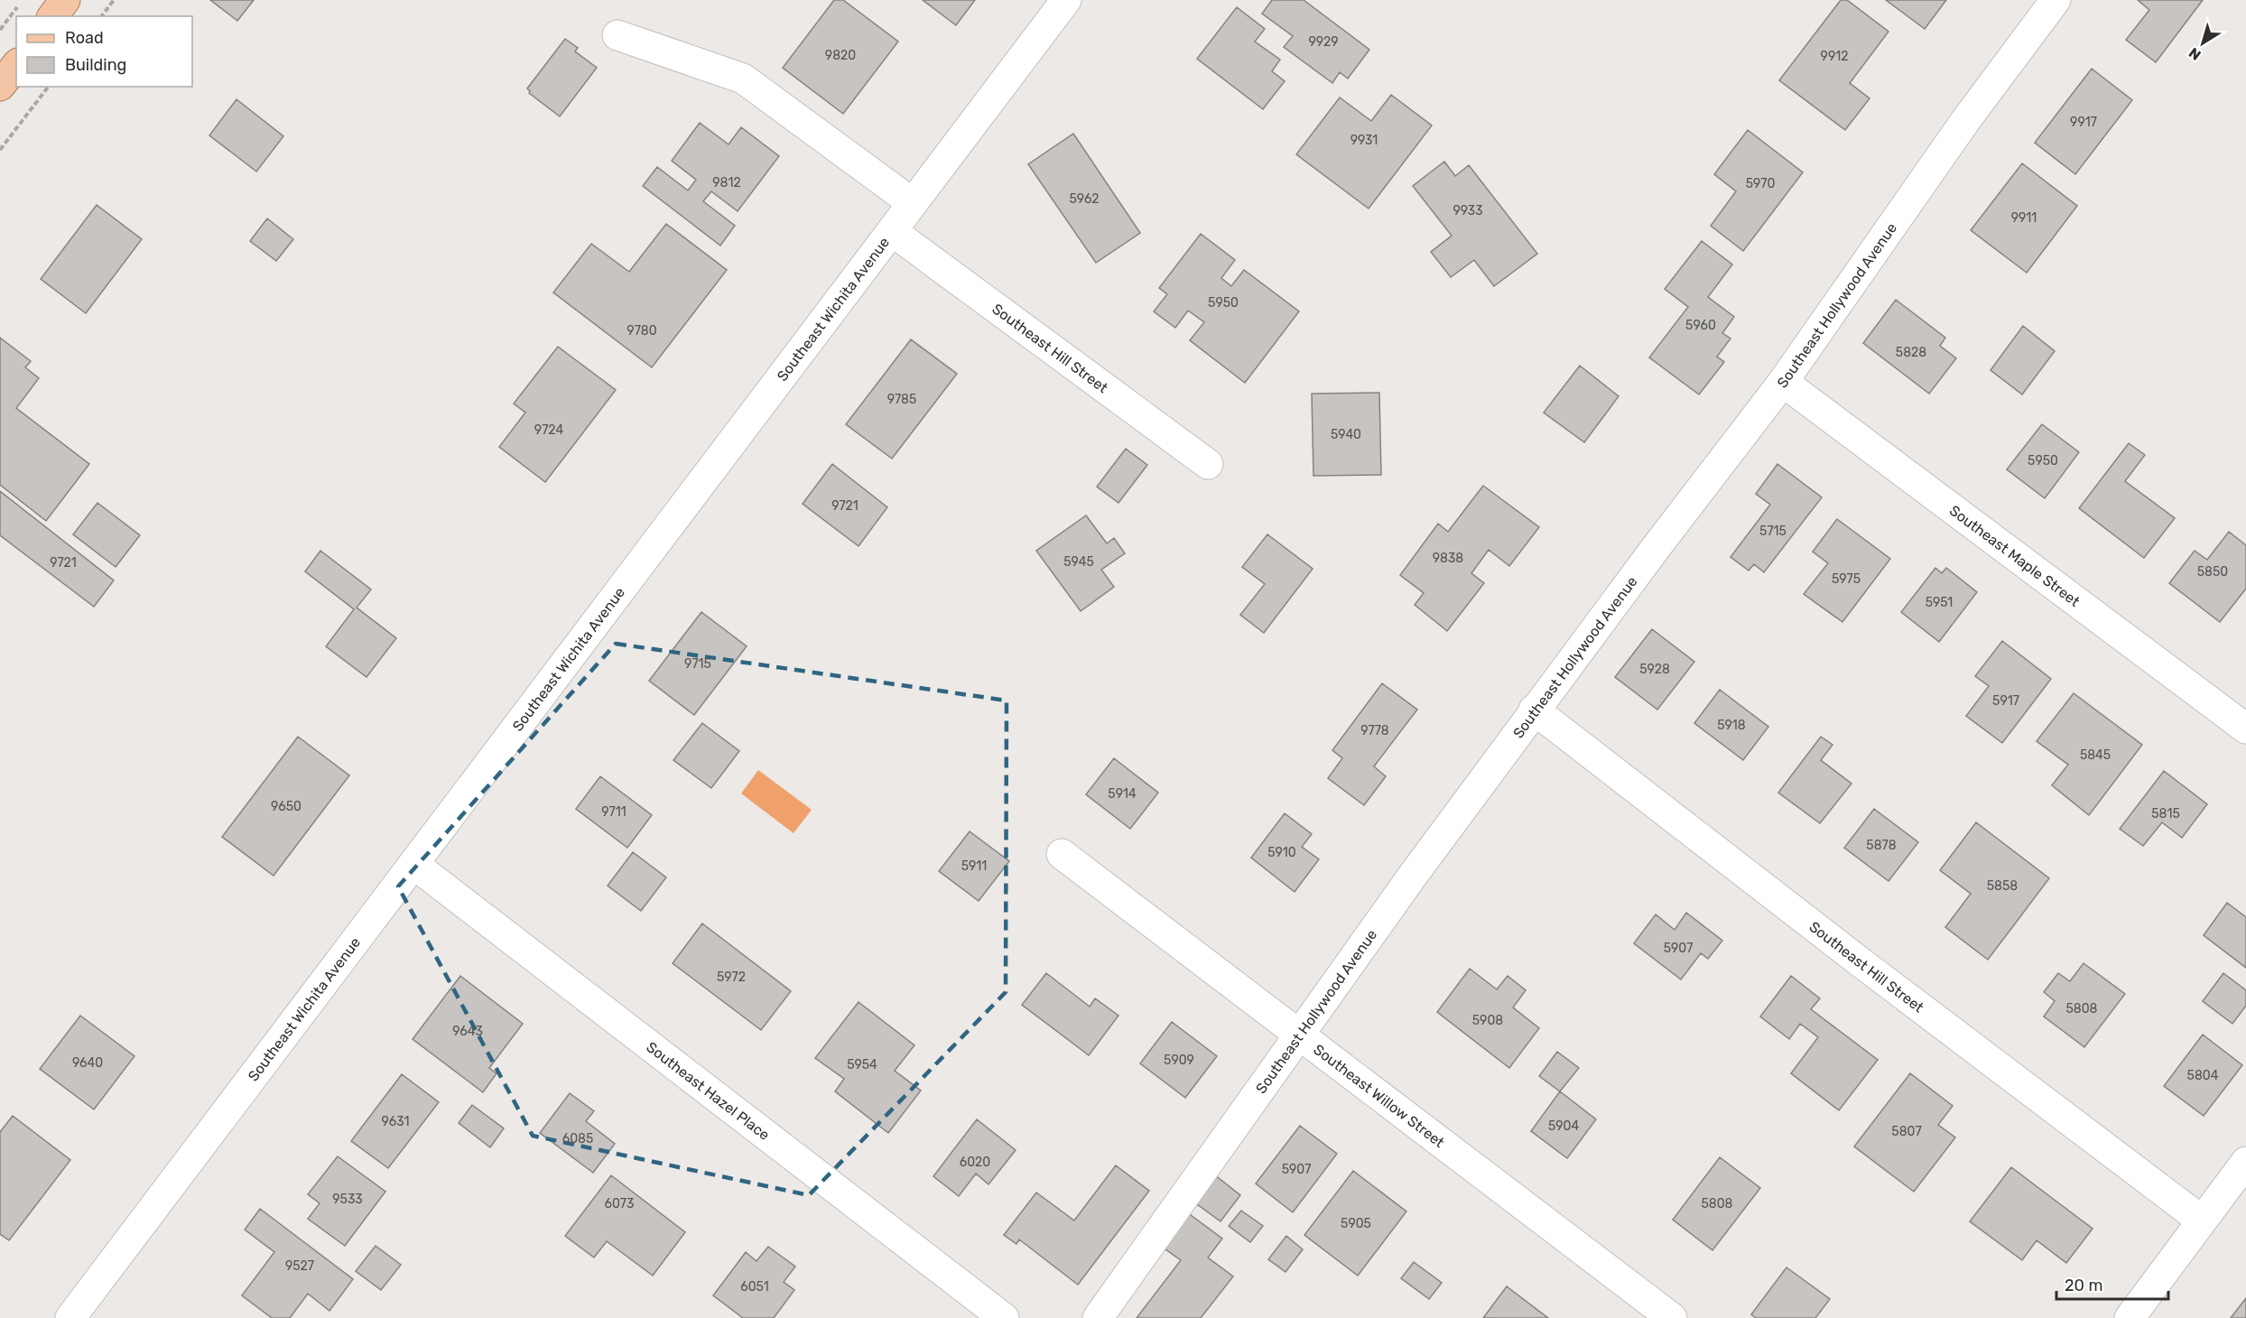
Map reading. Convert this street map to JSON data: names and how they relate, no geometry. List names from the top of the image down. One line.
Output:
{"streets":{"street":["Southeast Hollywood Avenue","Southeast Wichita Avenue","Southeast Hill Street","Southeast Maple Street","Southeast Hazel Place","Southeast Willow Street"]},"crossings":[["Southeast Hollywood Avenue","Southeast Hill Street"],["Southeast Hollywood Avenue","Southeast Maple Street"],["Southeast Hollywood Avenue","Southeast Willow Street"],["Southeast Wichita Avenue","Southeast Hill Street"],["Southeast Wichita Avenue","Southeast Hazel Place"]],"house_numbers":["9929","9820","9912","9917","9931","9812","5970","5962","9933","9911","5950","5960","9780","5828","9785","9724","5940","5950","9721","5715","9838","5945","9721","5850","5975","5951","9715","5928","5917","5918","9778","5845","5914","9650","9711","5815","5878","5910","5911","5858","5907","5972","5808","5908","9643","5909","9640","5954","5804","9631","5904","5807","6085","6020","5907","9533","6073","5808","5905","9527","6051"],"legend":["Road","Building"],"scale_bar":"20 m","north":"bottom left"}
